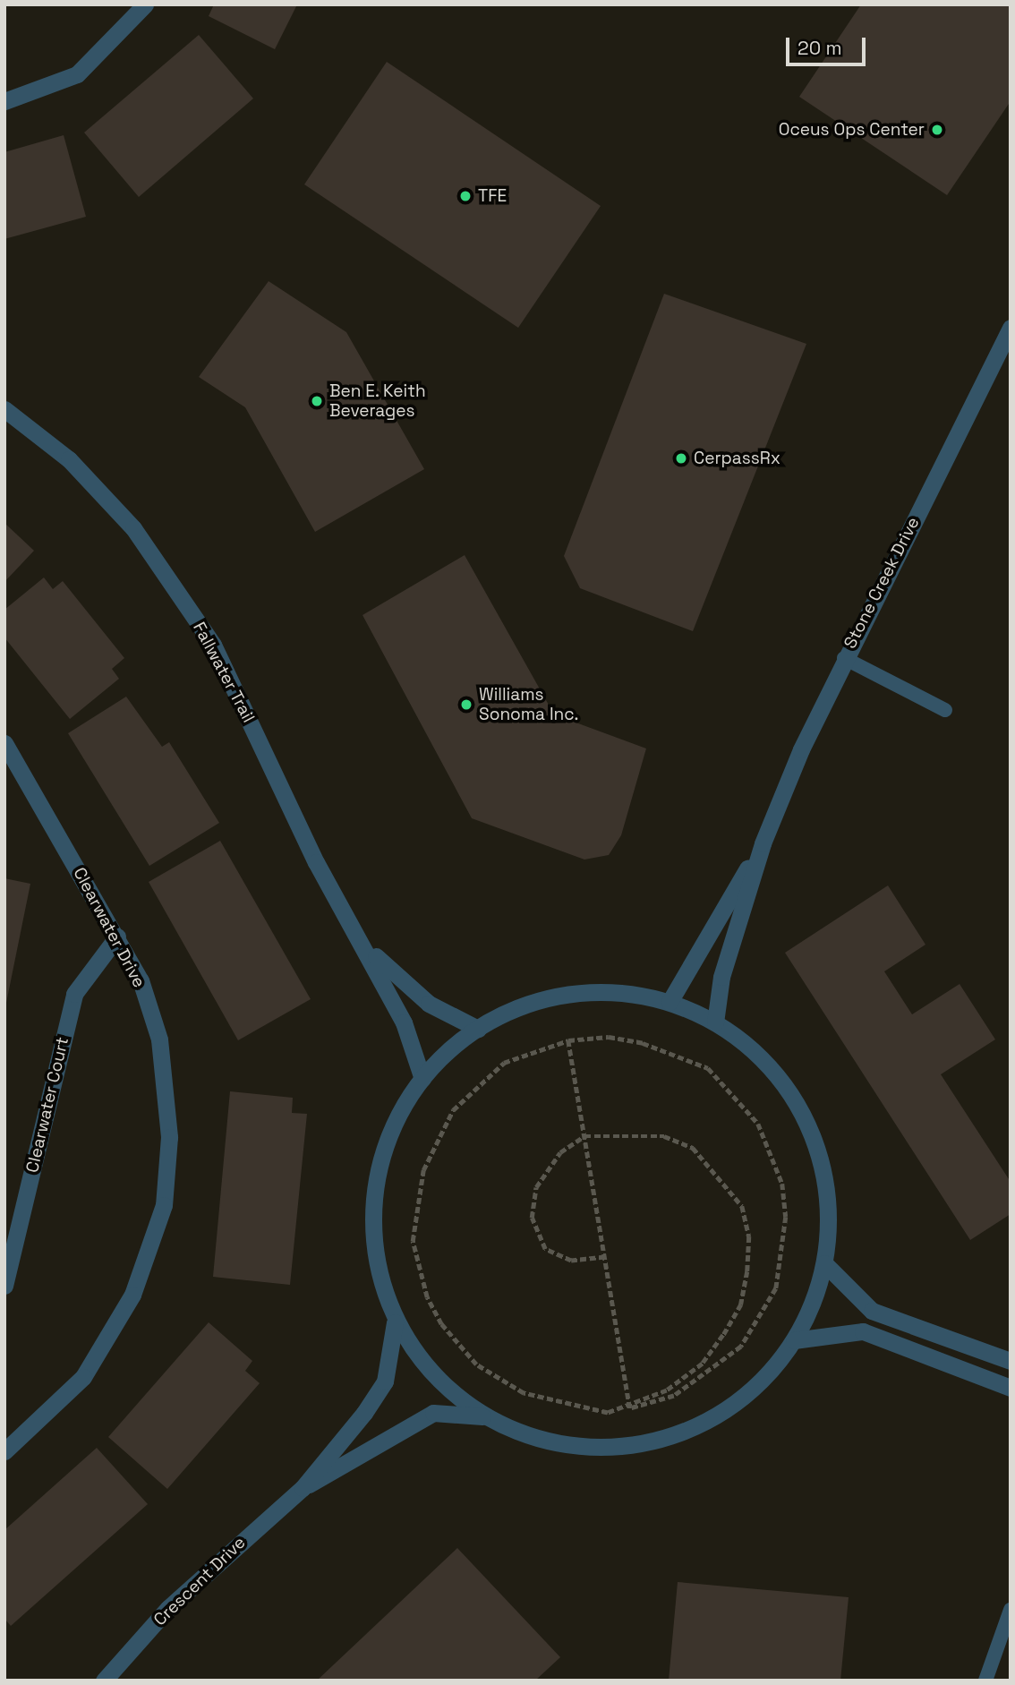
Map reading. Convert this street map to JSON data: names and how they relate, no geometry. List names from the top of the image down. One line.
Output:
{"streets":{"street":["Stone Creek Drive","Fallwater Trail","Clearwater Drive","Clearwater Court","Crescent Drive"]},"crossings":[["Clearwater Drive","Clearwater Court"]],"places":["Oceus Ops Center","TFE","Ben E. Keith Beverages","CerpassRx","Williams Sonoma Inc."],"scale_bar":"20 m"}
